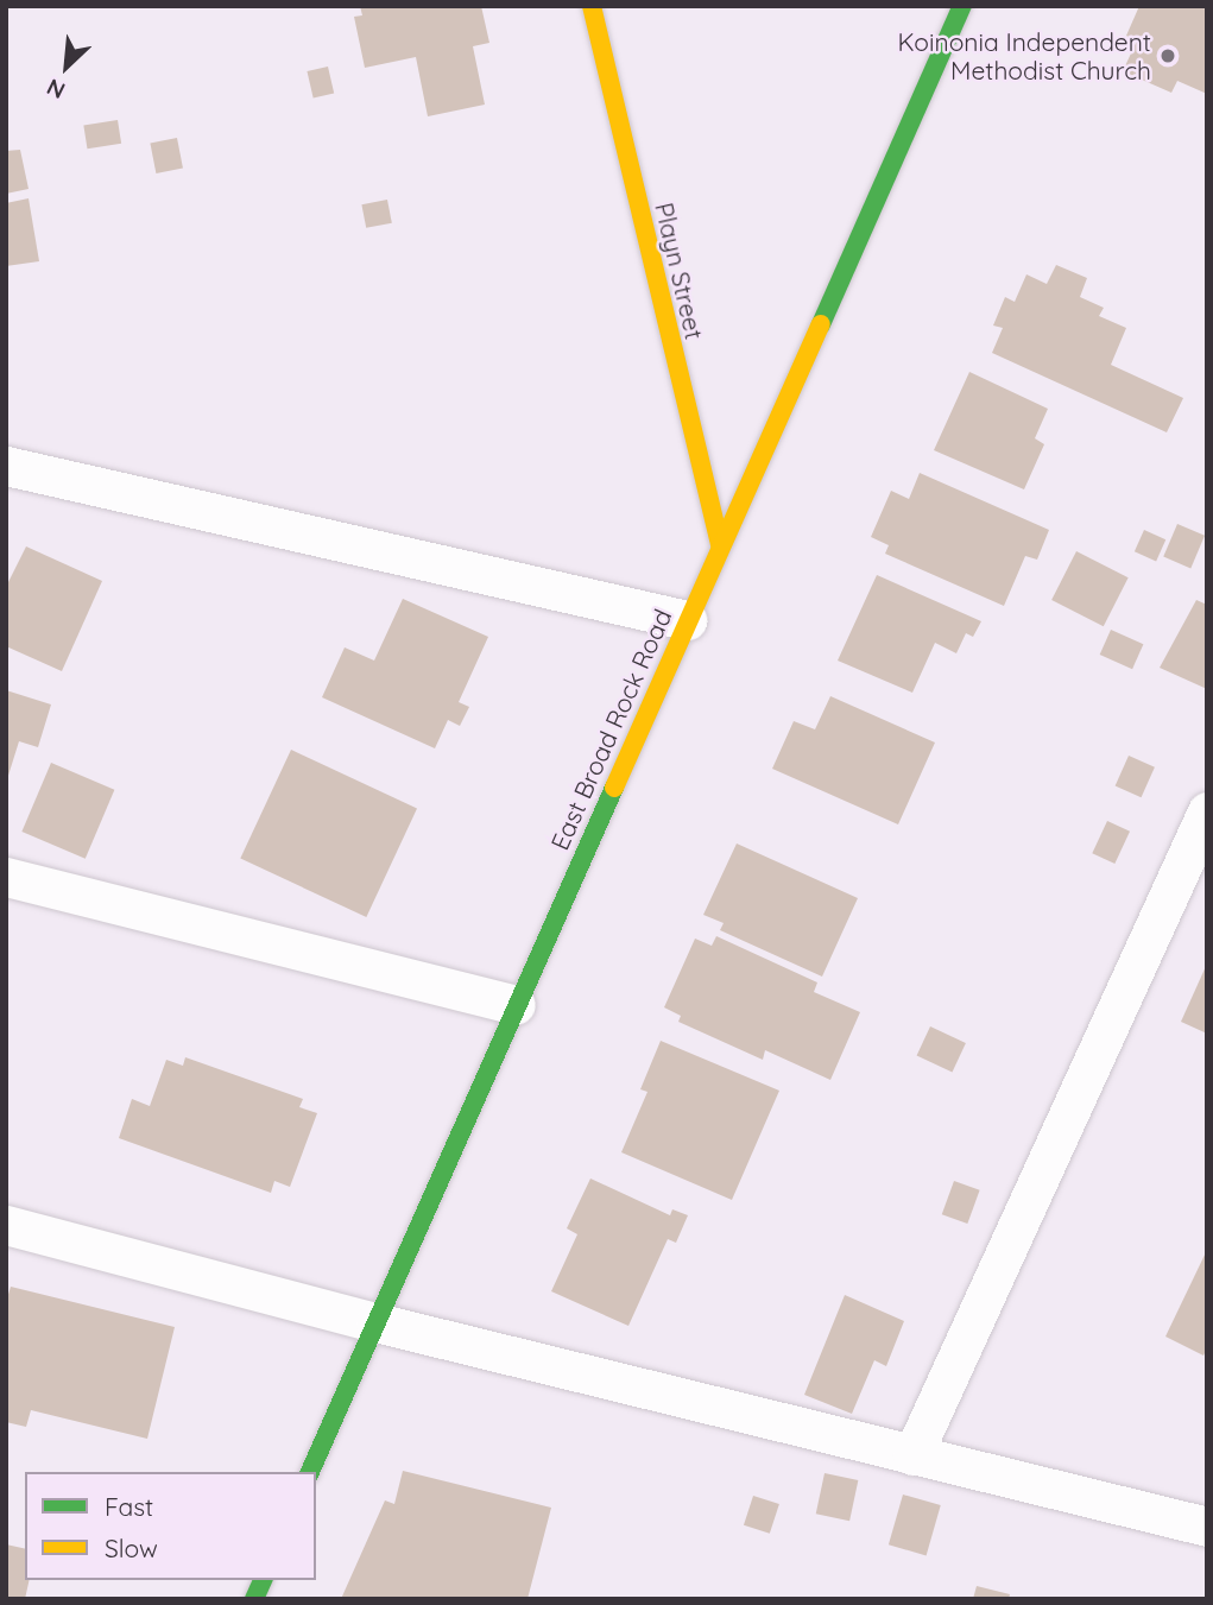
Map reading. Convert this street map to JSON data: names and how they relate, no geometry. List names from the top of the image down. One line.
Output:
{"streets":{"main road":["Playn Street","East Broad Rock Road"]},"crossings":[["Playn Street","East Broad Rock Road"]],"places":["Koinonia Independent Methodist Church"],"legend":["Fast","Slow"],"north":"bottom left"}
